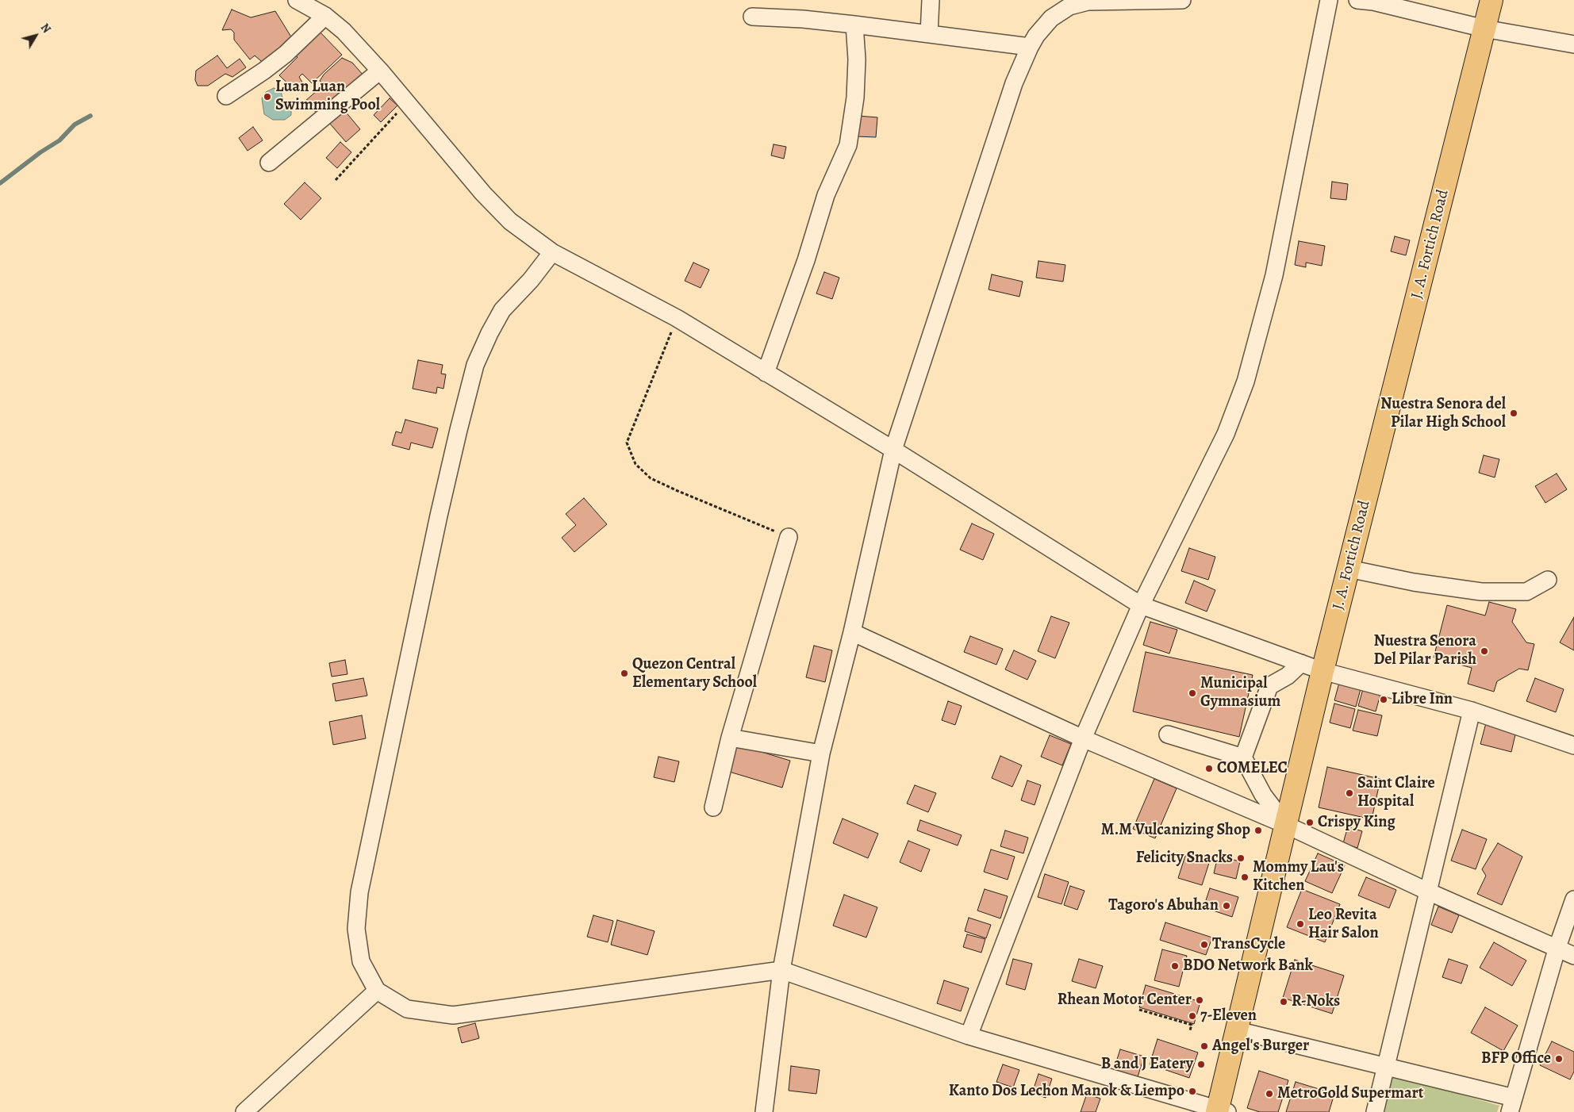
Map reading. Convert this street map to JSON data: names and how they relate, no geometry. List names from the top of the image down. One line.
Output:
{"streets":{"highway":["J. A. Fortich Road"]},"places":["Luan Luan Swimming Pool","Nuestra Senora del Pilar High School","Nuestra Senora Del Pilar Parish","Quezon Central Elementary School","Municipal Gymnasium","Libre Inn","COMELEC","Saint Claire Hospital","Crispy King","M.M Vulcanizing Shop","Felicity Snacks","Mommy Lau's Kitchen","Tagoro's Abuhan","Leo Revita Hair Salon","TransCycle","BDO Network Bank","Rhean Motor Center","R-Noks","7-Eleven","Angel's Burger","BFP Office","B and J Eatery","Kanto Dos Lechon Manok & Liempo","MetroGold Supermart"],"north":"top right"}
